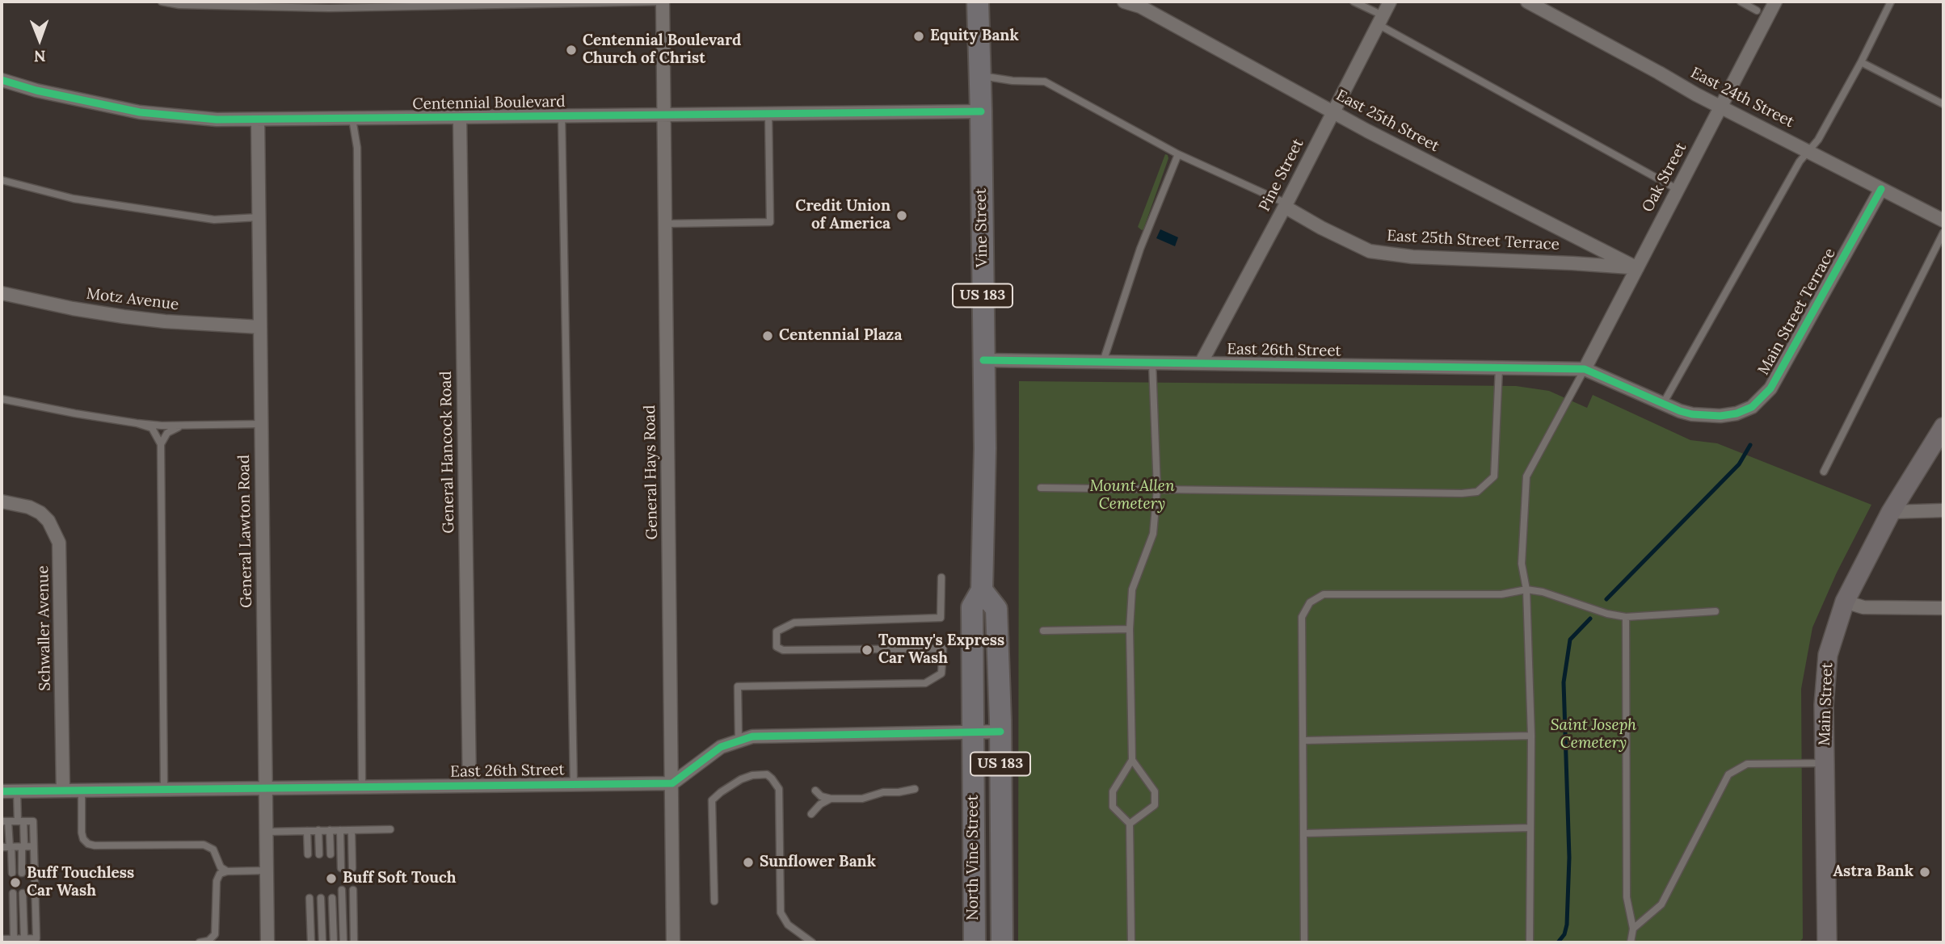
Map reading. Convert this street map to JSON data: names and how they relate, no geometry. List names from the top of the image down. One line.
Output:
{"streets":{"main road":["Vine Street","US 183","North Vine Street"],"street":["East 24th Street","Centennial Boulevard","East 25th Street","Pine Street","Oak Street","East 25th Street Terrace","Motz Avenue","Main Street Terrace","East 26th Street","General Hancock Road","General Hays Road","General Lawton Road","Schwaller Avenue","Main Street"]},"crossings":[["East 24th Street","Oak Street"],["East 24th Street","Main Street Terrace"],["Centennial Boulevard","Vine Street"],["Centennial Boulevard","General Hancock Road"],["Centennial Boulevard","General Hays Road"],["Centennial Boulevard","General Lawton Road"],["East 25th Street","Pine Street"],["East 25th Street","Oak Street"],["East 25th Street","East 25th Street Terrace"],["Pine Street","East 25th Street Terrace"],["Pine Street","East 26th Street"],["Oak Street","East 25th Street Terrace"],["Oak Street","Main Street Terrace"],["Oak Street","East 26th Street"],["Vine Street","East 26th Street"],["Vine Street","North Vine Street"],["Motz Avenue","General Lawton Road"],["Main Street Terrace","East 26th Street"],["East 26th Street","General Hancock Road"],["East 26th Street","General Hays Road"],["East 26th Street","General Lawton Road"],["East 26th Street","Schwaller Avenue"]],"parks":["Mount Allen Cemetery","Saint Joseph Cemetery"],"places":["Equity Bank","Centennial Boulevard Church of Christ","Credit Union of America","Centennial Plaza","Tommy's Express Car Wash","Sunflower Bank","Astra Bank","Buff Soft Touch","Buff Touchless Car Wash"],"north":"bottom"}
